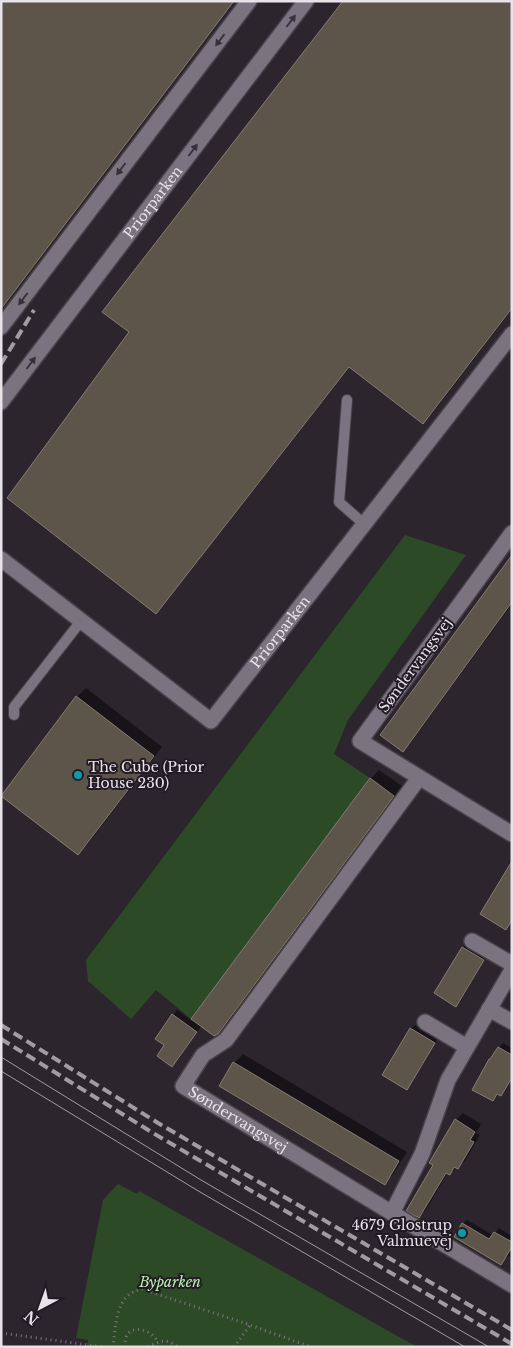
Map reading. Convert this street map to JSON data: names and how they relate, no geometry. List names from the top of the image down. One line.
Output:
{"streets":{"street":["Priorparken","Søndervangsvej"]},"parks":["Byparken"],"places":["The Cube (Prior House 230)","4679 Glostrup Valmuevej"],"north":"bottom left"}
